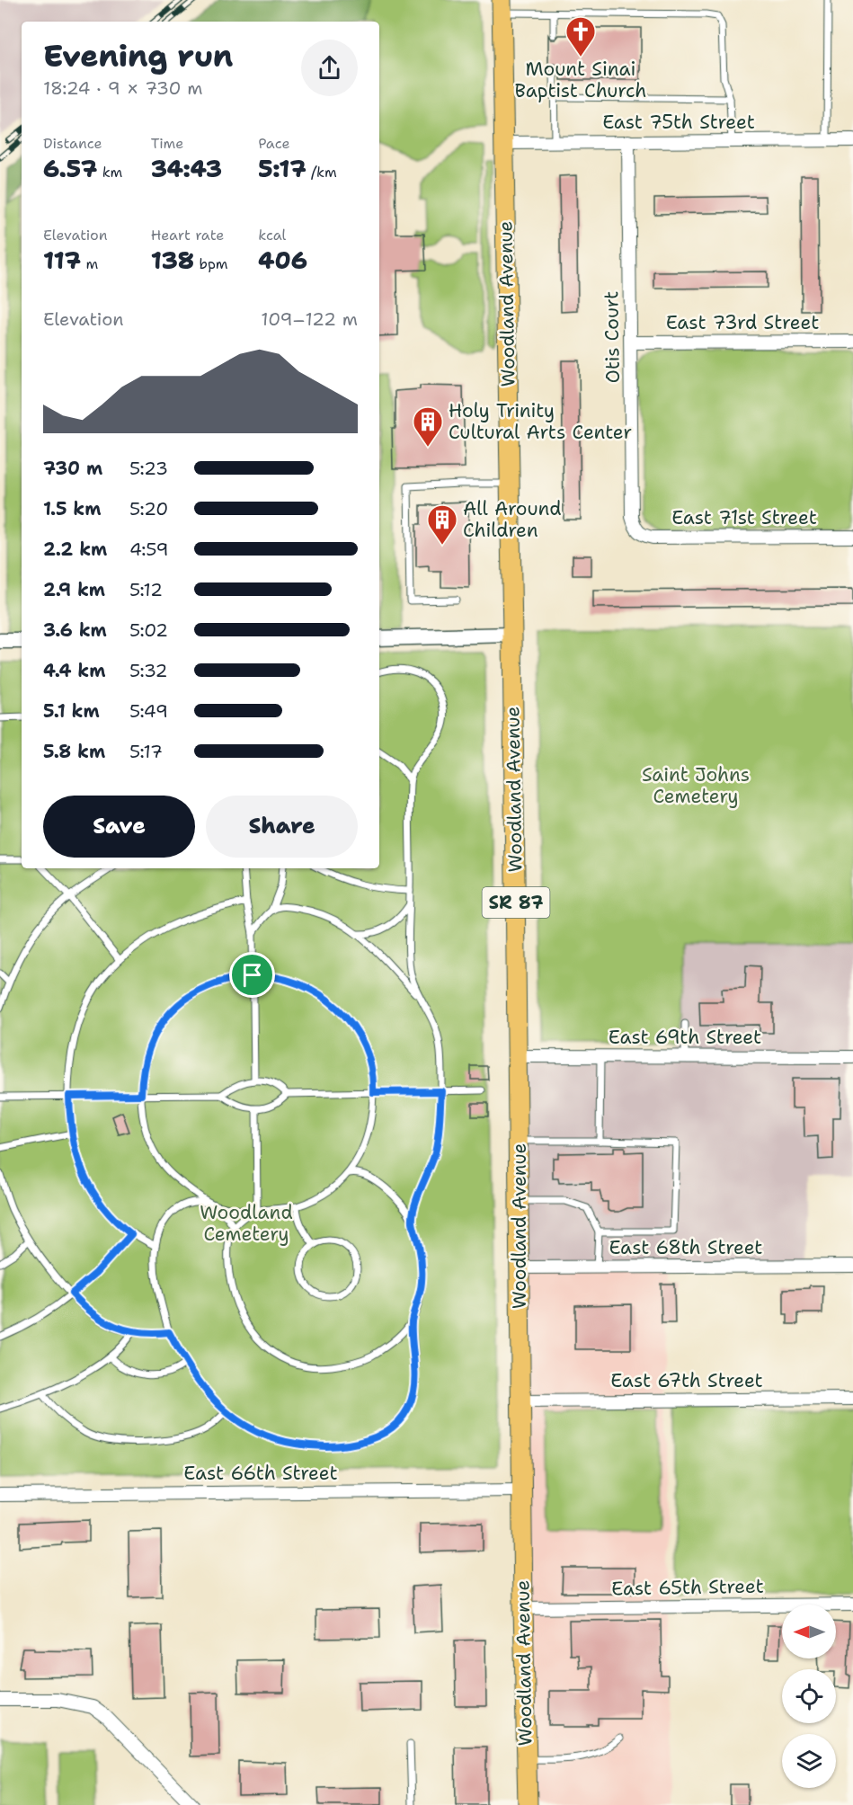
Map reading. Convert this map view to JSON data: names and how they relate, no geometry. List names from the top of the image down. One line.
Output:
{"streets":{"main road":["Woodland Avenue","SR 87"],"street":["East 75th Street","East 73rd Street","Otis Court","East 71st Street","East 69th Street","East 68th Street","East 67th Street","East 66th Street","East 65th Street"]},"crossings":[["East 75th Street","Woodland Avenue"],["East 75th Street","Otis Court"],["Woodland Avenue","East 69th Street"],["Woodland Avenue","East 68th Street"],["Woodland Avenue","East 67th Street"],["Woodland Avenue","East 66th Street"],["Woodland Avenue","East 65th Street"],["East 73rd Street","Otis Court"],["Otis Court","East 71st Street"]],"parks":["Saint Johns Cemetery","Woodland Cemetery"],"places":{"church":["Mount Sinai Baptist Church"],"building":["Holy Trinity Cultural Arts Center","All Around Children"]},"north":"left","page":{"heading":["Evening run","18:24 · 9 × 730 m"],"stats":[["Distance","6.57 km"],["Time","34:43"],["Pace","5:17 /km"],["Elevation","117 m"],["Heart rate","138 bpm"],["kcal","406"]],"chart":["Elevation","109–122 m"],"list":[{"name":"730 m","note":"5:23"},{"name":"1.5 km","note":"5:20"},{"name":"2.2 km","note":"4:59"},{"name":"2.9 km","note":"5:12"},{"name":"3.6 km","note":"5:02"},{"name":"4.4 km","note":"5:32"},{"name":"5.1 km","note":"5:49"},{"name":"5.8 km","note":"5:17"}],"buttons":["Save","Share"]}}
